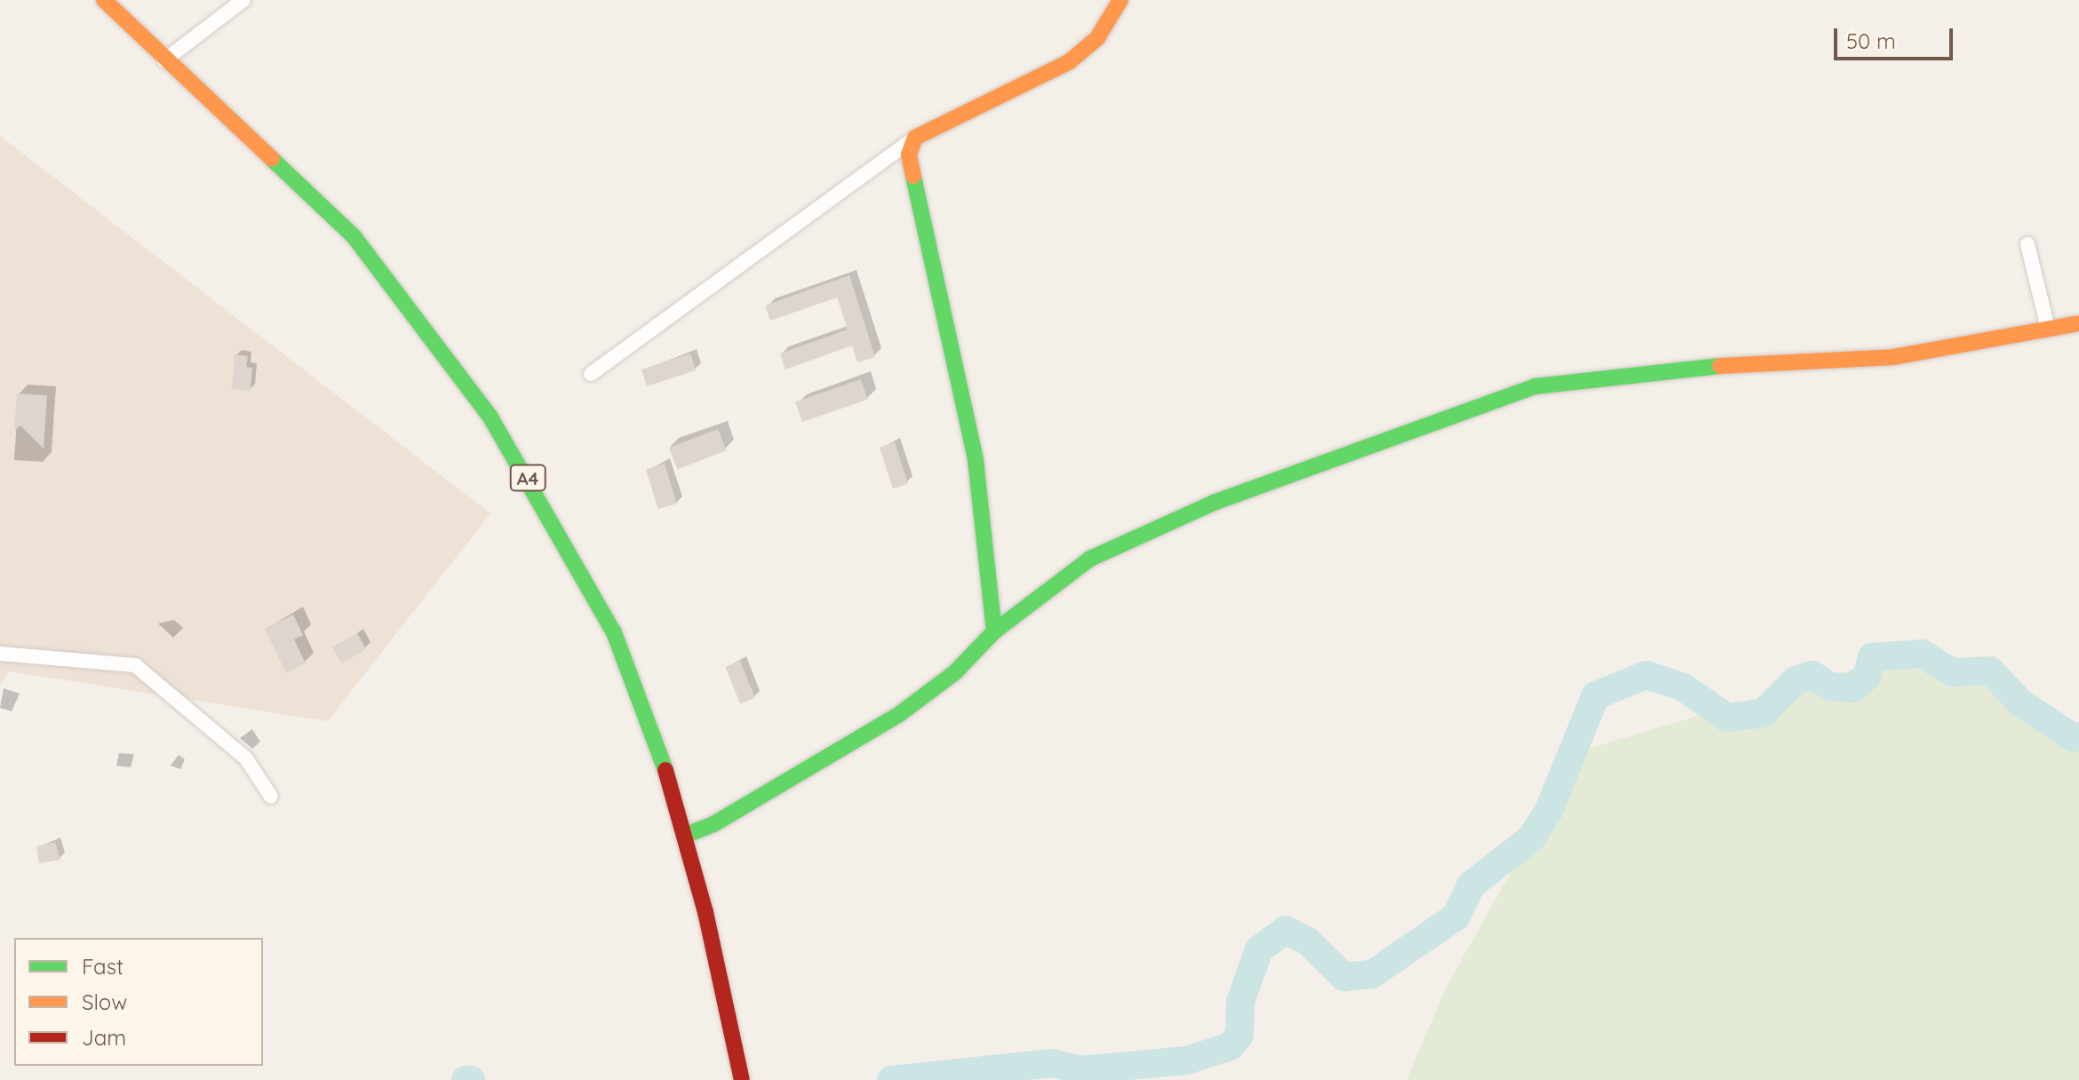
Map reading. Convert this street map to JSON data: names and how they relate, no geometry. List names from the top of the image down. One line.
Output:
{"streets":{"main road":["A4"]},"legend":["Fast","Slow","Jam"],"scale_bar":"50 m"}
